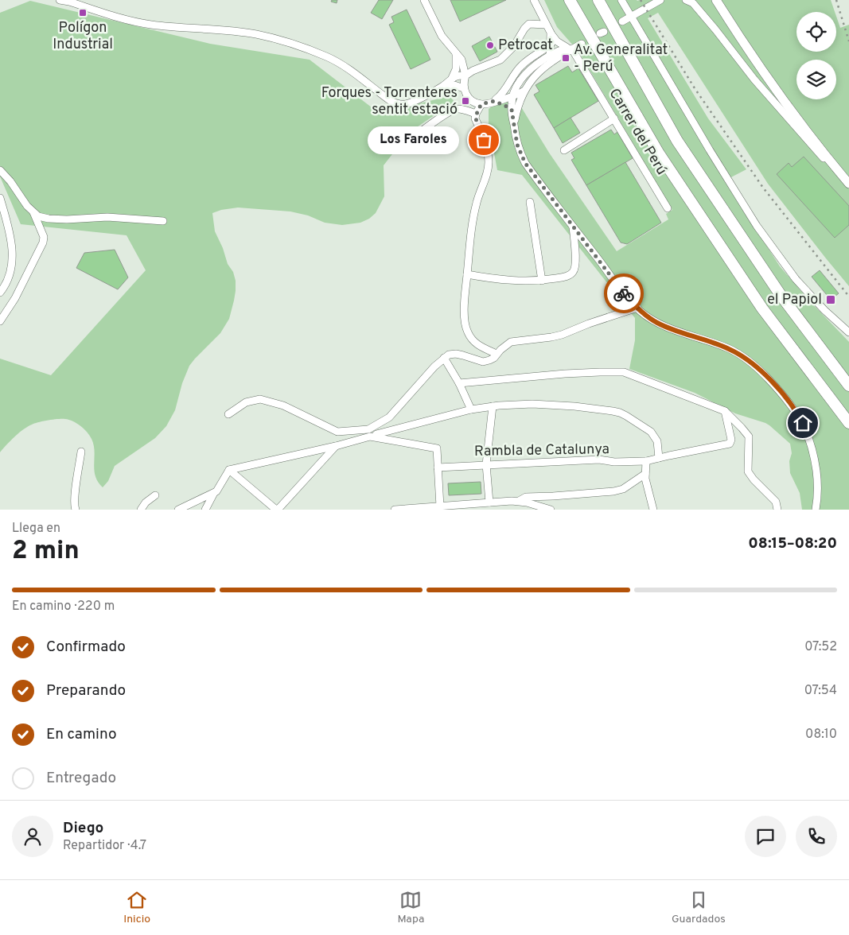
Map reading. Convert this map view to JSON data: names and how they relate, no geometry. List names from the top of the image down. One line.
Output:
{"streets":{"street":["Carrer del Perú","Rambla de Catalunya"]},"places":{"transit":["Polígon Industrial","Av. Generalitat - Perú","Forques - Torrenteres sentit estació","el Papiol"],"other":["Petrocat","Los Faroles"]},"page":{"bubble":"Los Faroles","heading":["2 min","Llega en","08:15–08:20"],"panel":["Diego","Repartidor · 4.7"],"bar":"En camino · 220 m","list":[["Confirmado","07:52"],["Preparando","07:54"],["En camino","08:10"],"Entregado"],"tabs":["Inicio","Mapa","Guardados"]}}
